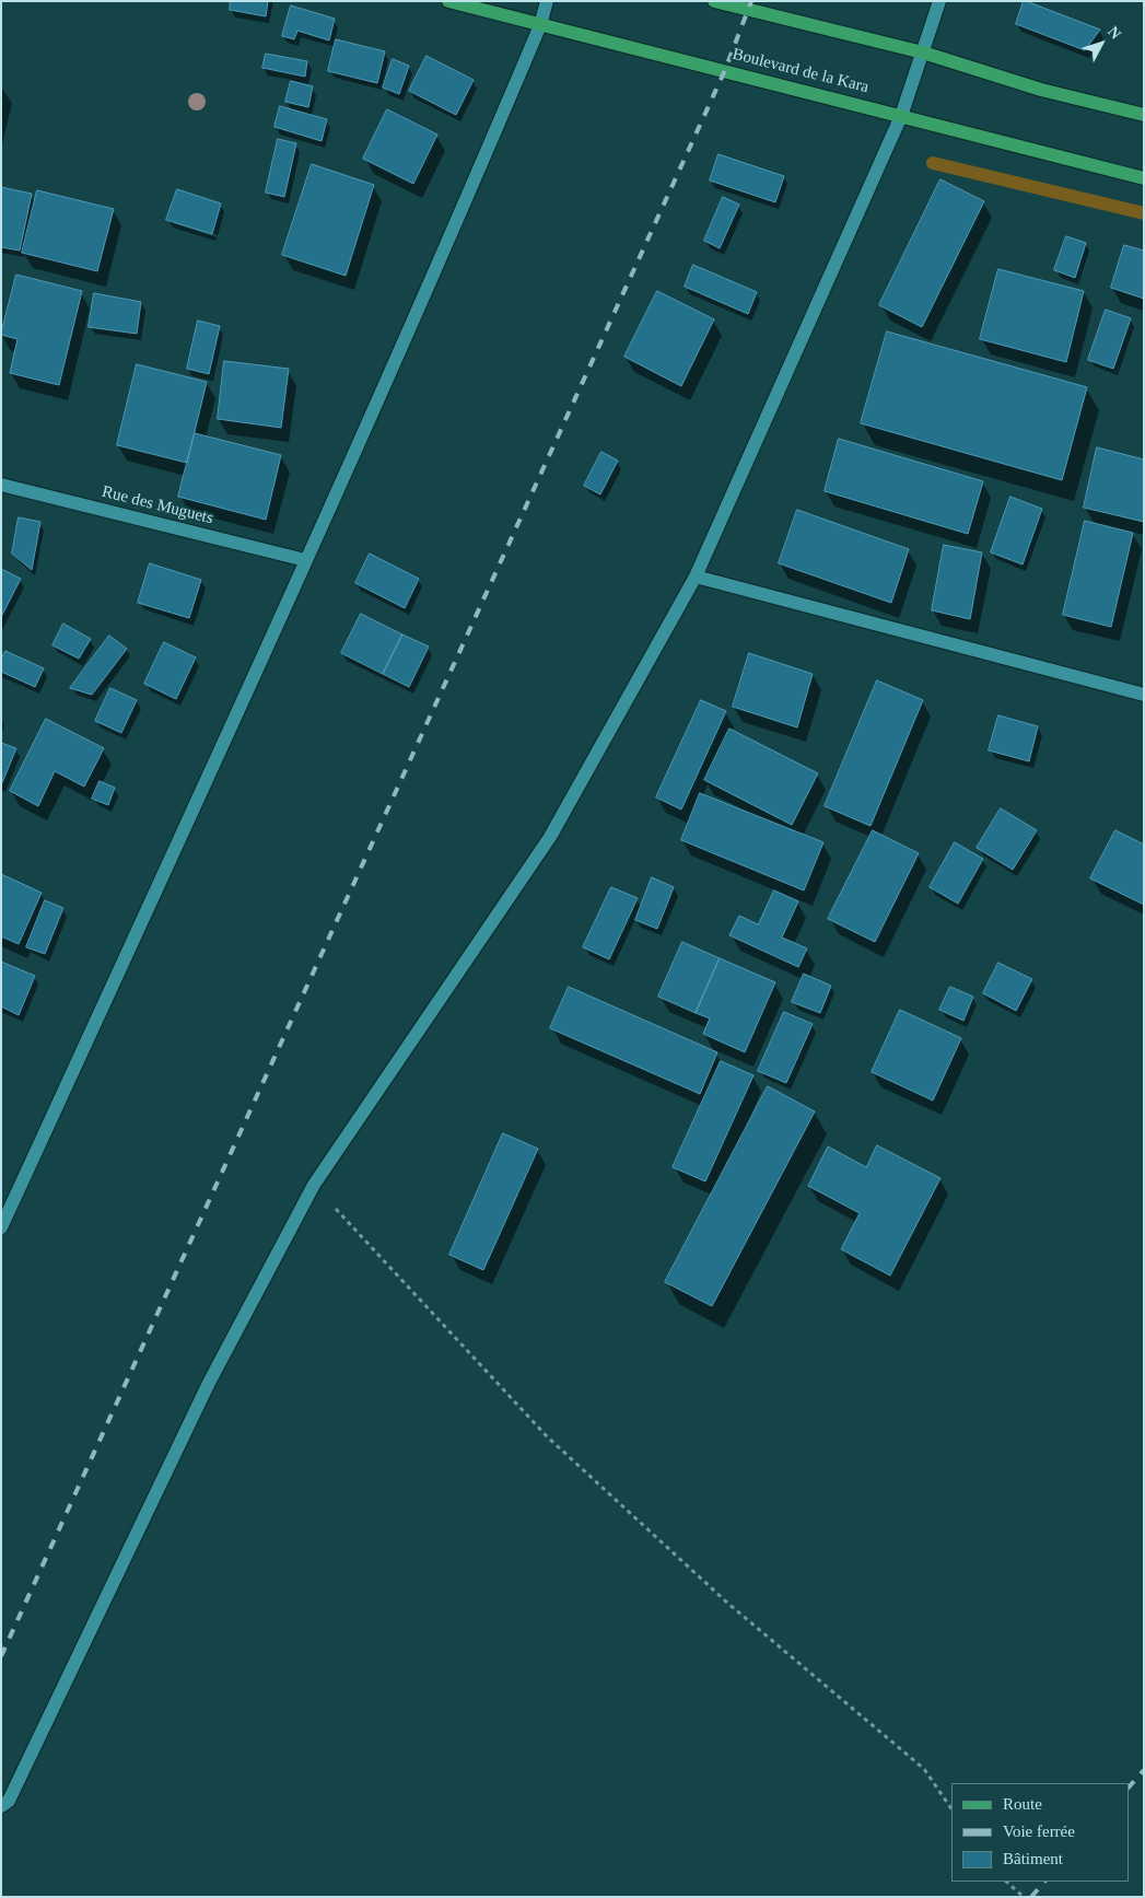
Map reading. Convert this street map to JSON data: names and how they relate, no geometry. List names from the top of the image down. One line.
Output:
{"streets":{"main road":["Boulevard de la Kara"],"street":["Rue des Muguets"]},"legend":["Route","Voie ferrée","Bâtiment"],"north":"top right"}
